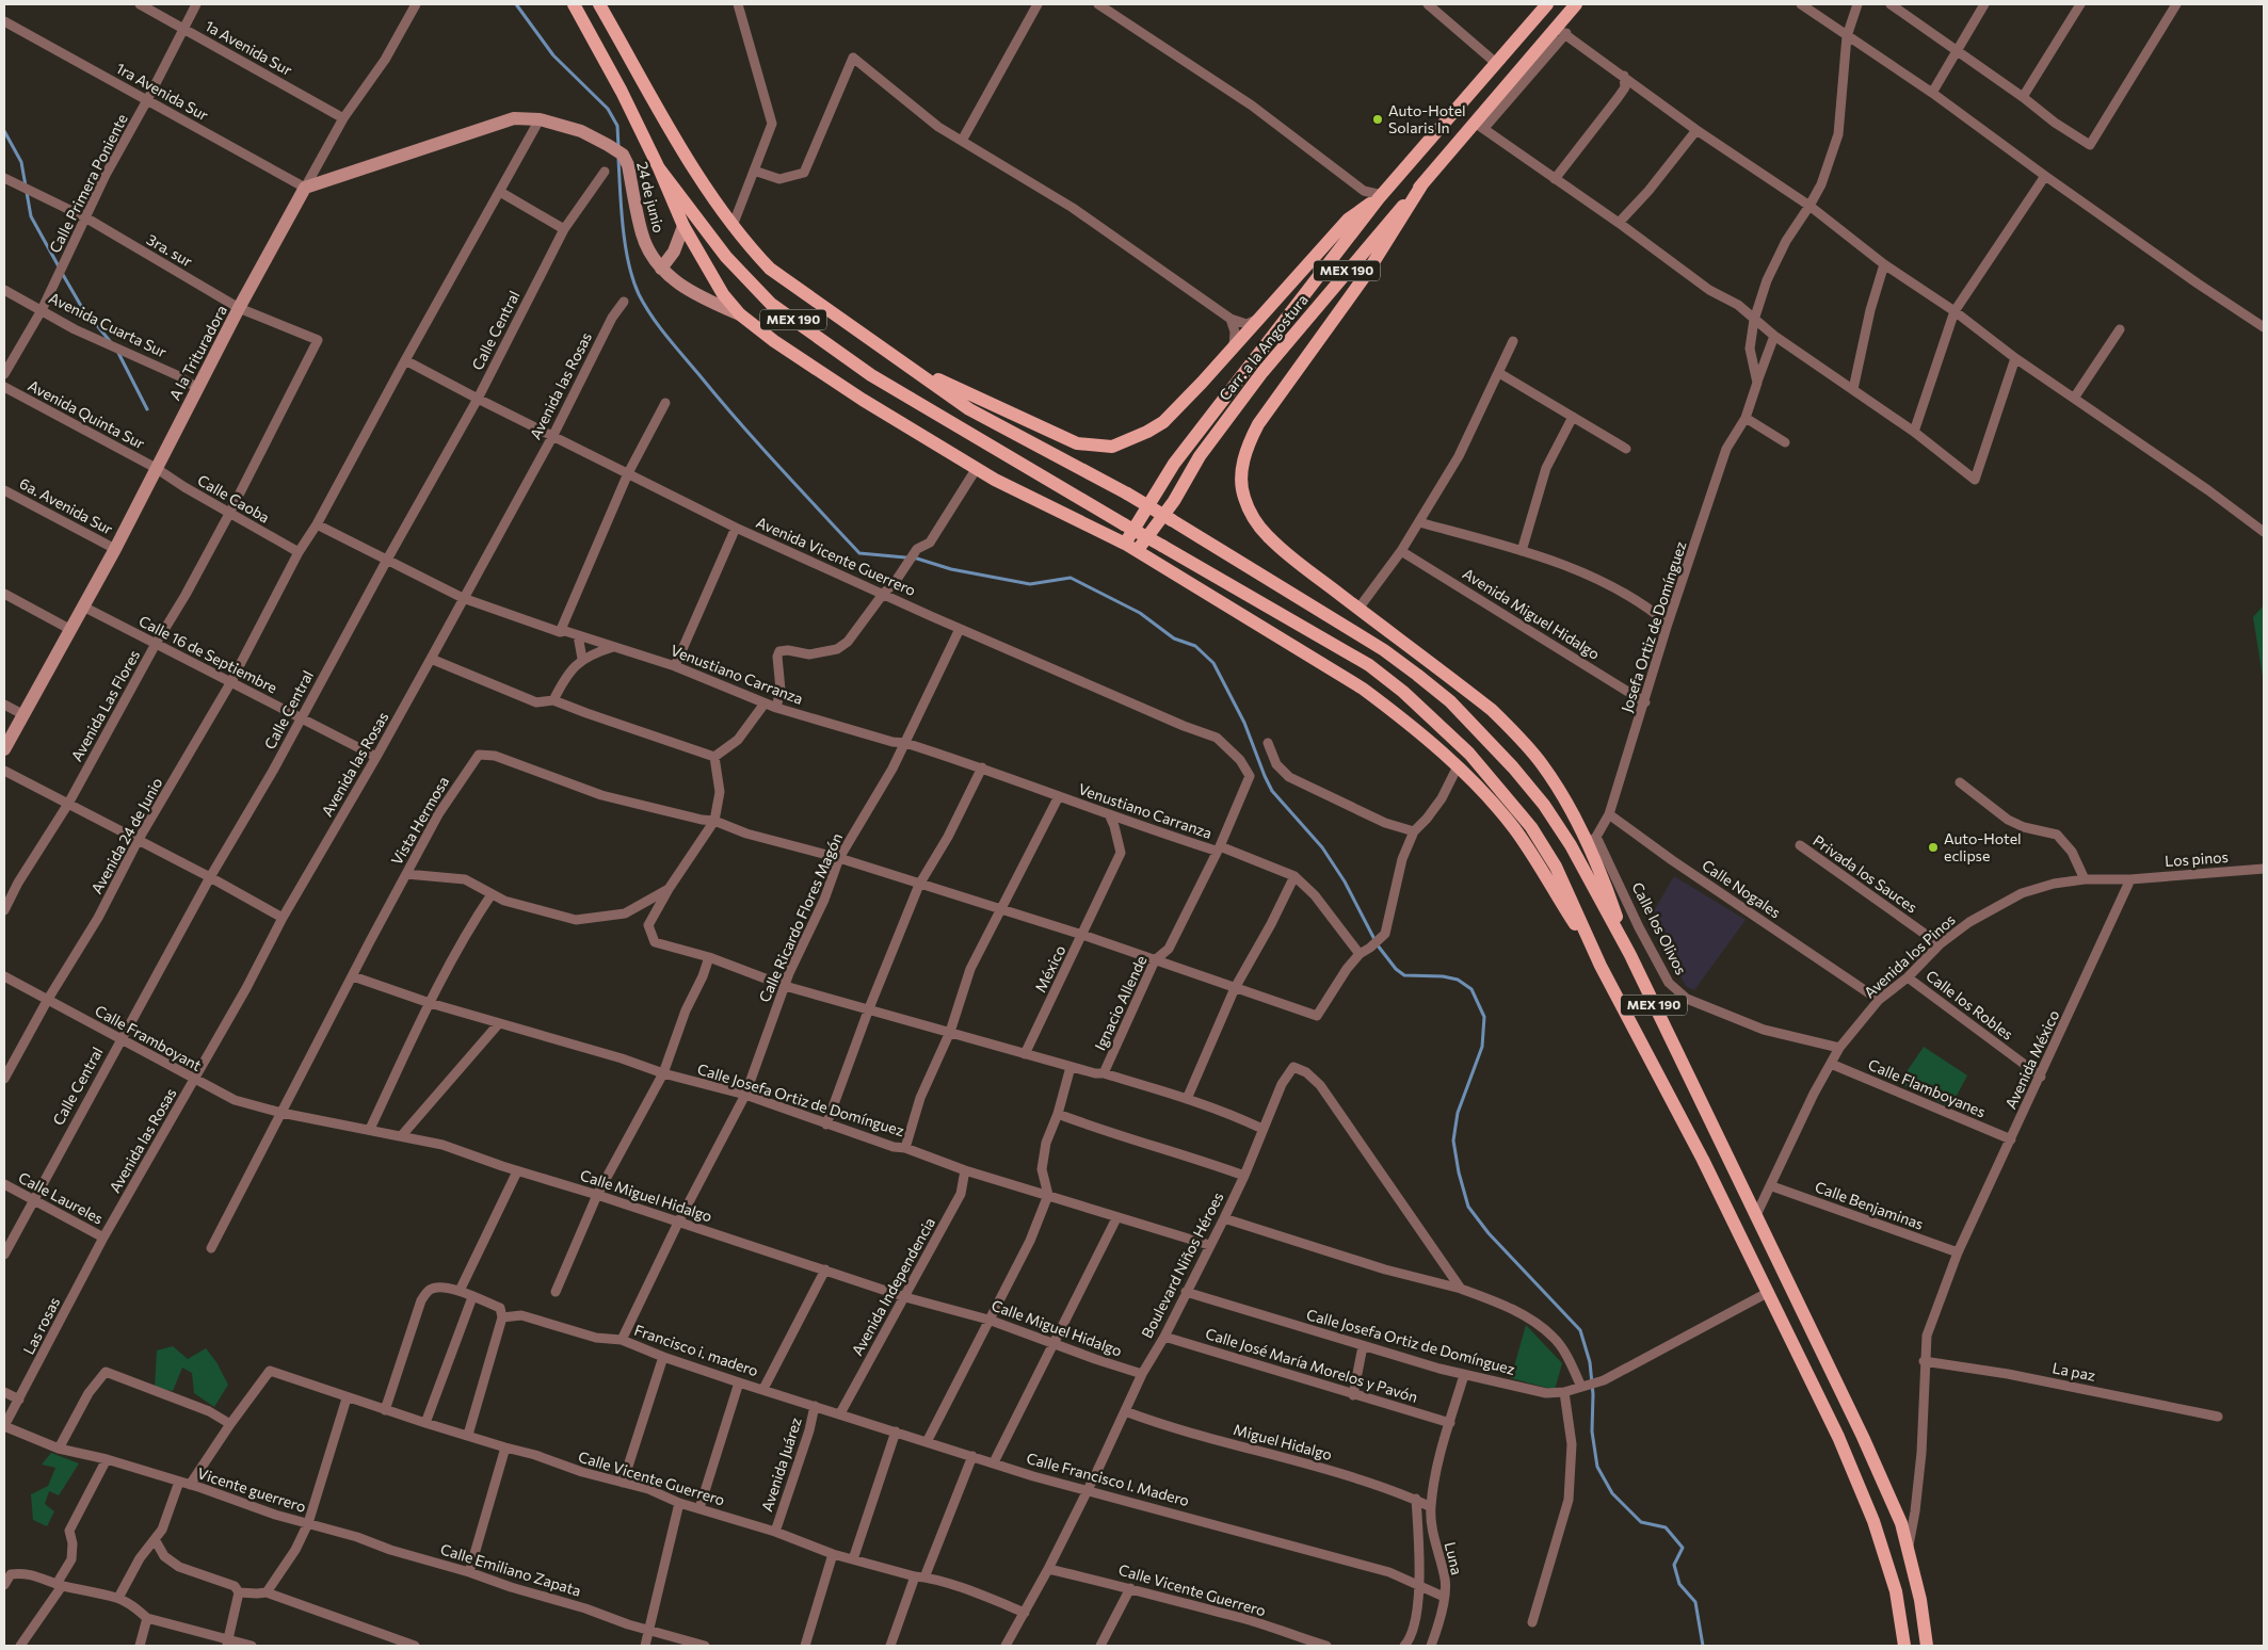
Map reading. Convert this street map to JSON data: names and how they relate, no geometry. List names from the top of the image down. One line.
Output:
{"streets":{"main road":["MEX 190","Carr. a la Angostura"],"street":["1a Avenida Sur","1ra Avenida Sur","Calle Primera Poniente","24 de junio","3ra. sur","Avenida Cuarta Sur","Calle Central","A la Trituradora","Avenida las Rosas","Avenida Quinta Sur","Calle Caoba","6a. Avenida Sur","Avenida Vicente Guerrero","Avenida Miguel Hidalgo","Josefa Ortiz de Domínguez","Calle 16 de Septiembre","Venustiano Carranza","Avenida Las Flores","Vista Hermosa","Avenida 24 de Junio","Los pinos","Privada los Sauces","Calle Nogales","Calle Ricardo Flores Magón","Calle los Olivos","Avenida los Pinos","México","Ignacio Allende","Calle los Robles","Calle Framboyant","Avenida México","Calle Flamboyanes","Calle Josefa Ortiz de Domínguez","Calle Miguel Hidalgo","Calle Laureles","Calle Benjaminas","Boulevard Niños Héroes","Avenida Independencia","Las rosas","Francisco i. madero","Calle José María Morelos y Pavón","La paz","Miguel Hidalgo","Avenida Juárez","Calle Vicente Guerrero","Calle Francisco I. Madero","Vicente guerrero","Luna","Calle Emiliano Zapata"]},"crossings":[["1a Avenida Sur","Calle Primera Poniente"],["1ra Avenida Sur","Calle Primera Poniente"],["1ra Avenida Sur","A la Trituradora"],["Calle Primera Poniente","3ra. sur"],["Calle Primera Poniente","Avenida Cuarta Sur"],["24 de junio","Avenida 24 de Junio"],["3ra. sur","A la Trituradora"],["3ra. sur","Avenida Las Flores"],["MEX 190","Avenida los Pinos"],["MEX 190","Avenida México"],["MEX 190","Calle Josefa Ortiz de Domínguez"],["Avenida Cuarta Sur","A la Trituradora"],["Calle Central","Avenida Vicente Guerrero"],["Calle Central","Calle 16 de Septiembre"],["Calle Central","Venustiano Carranza"],["Calle Central","Calle Framboyant"],["Calle Central","Calle Laureles"],["A la Trituradora","Avenida Quinta Sur"],["A la Trituradora","Calle Caoba"],["A la Trituradora","6a. Avenida Sur"],["A la Trituradora","Calle 16 de Septiembre"],["Avenida las Rosas","Avenida Vicente Guerrero"],["Avenida las Rosas","Calle 16 de Septiembre"],["Avenida las Rosas","Venustiano Carranza"],["Avenida las Rosas","Calle Framboyant"],["Avenida las Rosas","Calle Laureles"],["Avenida las Rosas","Las rosas"],["Avenida Quinta Sur","Calle Caoba"],["Calle Caoba","Avenida Las Flores"],["Calle Caoba","Avenida 24 de Junio"],["Avenida Vicente Guerrero","Avenida 24 de Junio"],["Avenida Vicente Guerrero","Calle Ricardo Flores Magón"],["Avenida Vicente Guerrero","Ignacio Allende"],["Avenida Miguel Hidalgo","Josefa Ortiz de Domínguez"],["Josefa Ortiz de Domínguez","Calle Nogales"],["Calle 16 de Septiembre","Avenida Las Flores"],["Calle 16 de Septiembre","Avenida 24 de Junio"],["Venustiano Carranza","Avenida 24 de Junio"],["Venustiano Carranza","Calle Ricardo Flores Magón"],["Venustiano Carranza","México"],["Venustiano Carranza","Ignacio Allende"],["Vista Hermosa","Calle Framboyant"],["Vista Hermosa","Calle Josefa Ortiz de Domínguez"],["Vista Hermosa","Calle Miguel Hidalgo"],["Avenida 24 de Junio","Calle Framboyant"],["Los pinos","Avenida los Pinos"],["Los pinos","Avenida México"],["Privada los Sauces","Avenida los Pinos"],["Calle Nogales","Avenida los Pinos"],["Calle Ricardo Flores Magón","Calle Josefa Ortiz de Domínguez"],["Calle Ricardo Flores Magón","Calle Miguel Hidalgo"],["Calle Ricardo Flores Magón","Francisco i. madero"],["Calle los Olivos","Avenida los Pinos"],["Avenida los Pinos","Calle los Robles"],["Avenida los Pinos","Avenida México"],["Avenida los Pinos","Calle Flamboyanes"],["Avenida los Pinos","Calle Benjaminas"],["Calle los Robles","Avenida México"],["Calle Framboyant","Calle Miguel Hidalgo"],["Avenida México","Calle Flamboyanes"],["Avenida México","Calle Benjaminas"],["Avenida México","La paz"],["Calle Josefa Ortiz de Domínguez","Boulevard Niños Héroes"],["Calle Josefa Ortiz de Domínguez","Avenida Independencia"],["Calle Josefa Ortiz de Domínguez","Luna"],["Calle Miguel Hidalgo","Boulevard Niños Héroes"],["Calle Miguel Hidalgo","Avenida Independencia"],["Calle Miguel Hidalgo","Francisco i. madero"],["Calle Laureles","Las rosas"],["Boulevard Niños Héroes","Calle José María Morelos y Pavón"],["Boulevard Niños Héroes","Miguel Hidalgo"],["Boulevard Niños Héroes","Calle Vicente Guerrero"],["Boulevard Niños Héroes","Calle Francisco I. Madero"],["Avenida Independencia","Calle Francisco I. Madero"],["Las rosas","Vicente guerrero"],["Francisco i. madero","Calle Francisco I. Madero"],["Calle José María Morelos y Pavón","Luna"],["Miguel Hidalgo","Luna"],["Avenida Juárez","Calle Vicente Guerrero"],["Avenida Juárez","Calle Francisco I. Madero"],["Calle Vicente Guerrero","Vicente guerrero"],["Calle Francisco I. Madero","Luna"],["Vicente guerrero","Calle Emiliano Zapata"]],"places":["Auto-Hotel Solaris In","Auto-Hotel eclipse"]}
